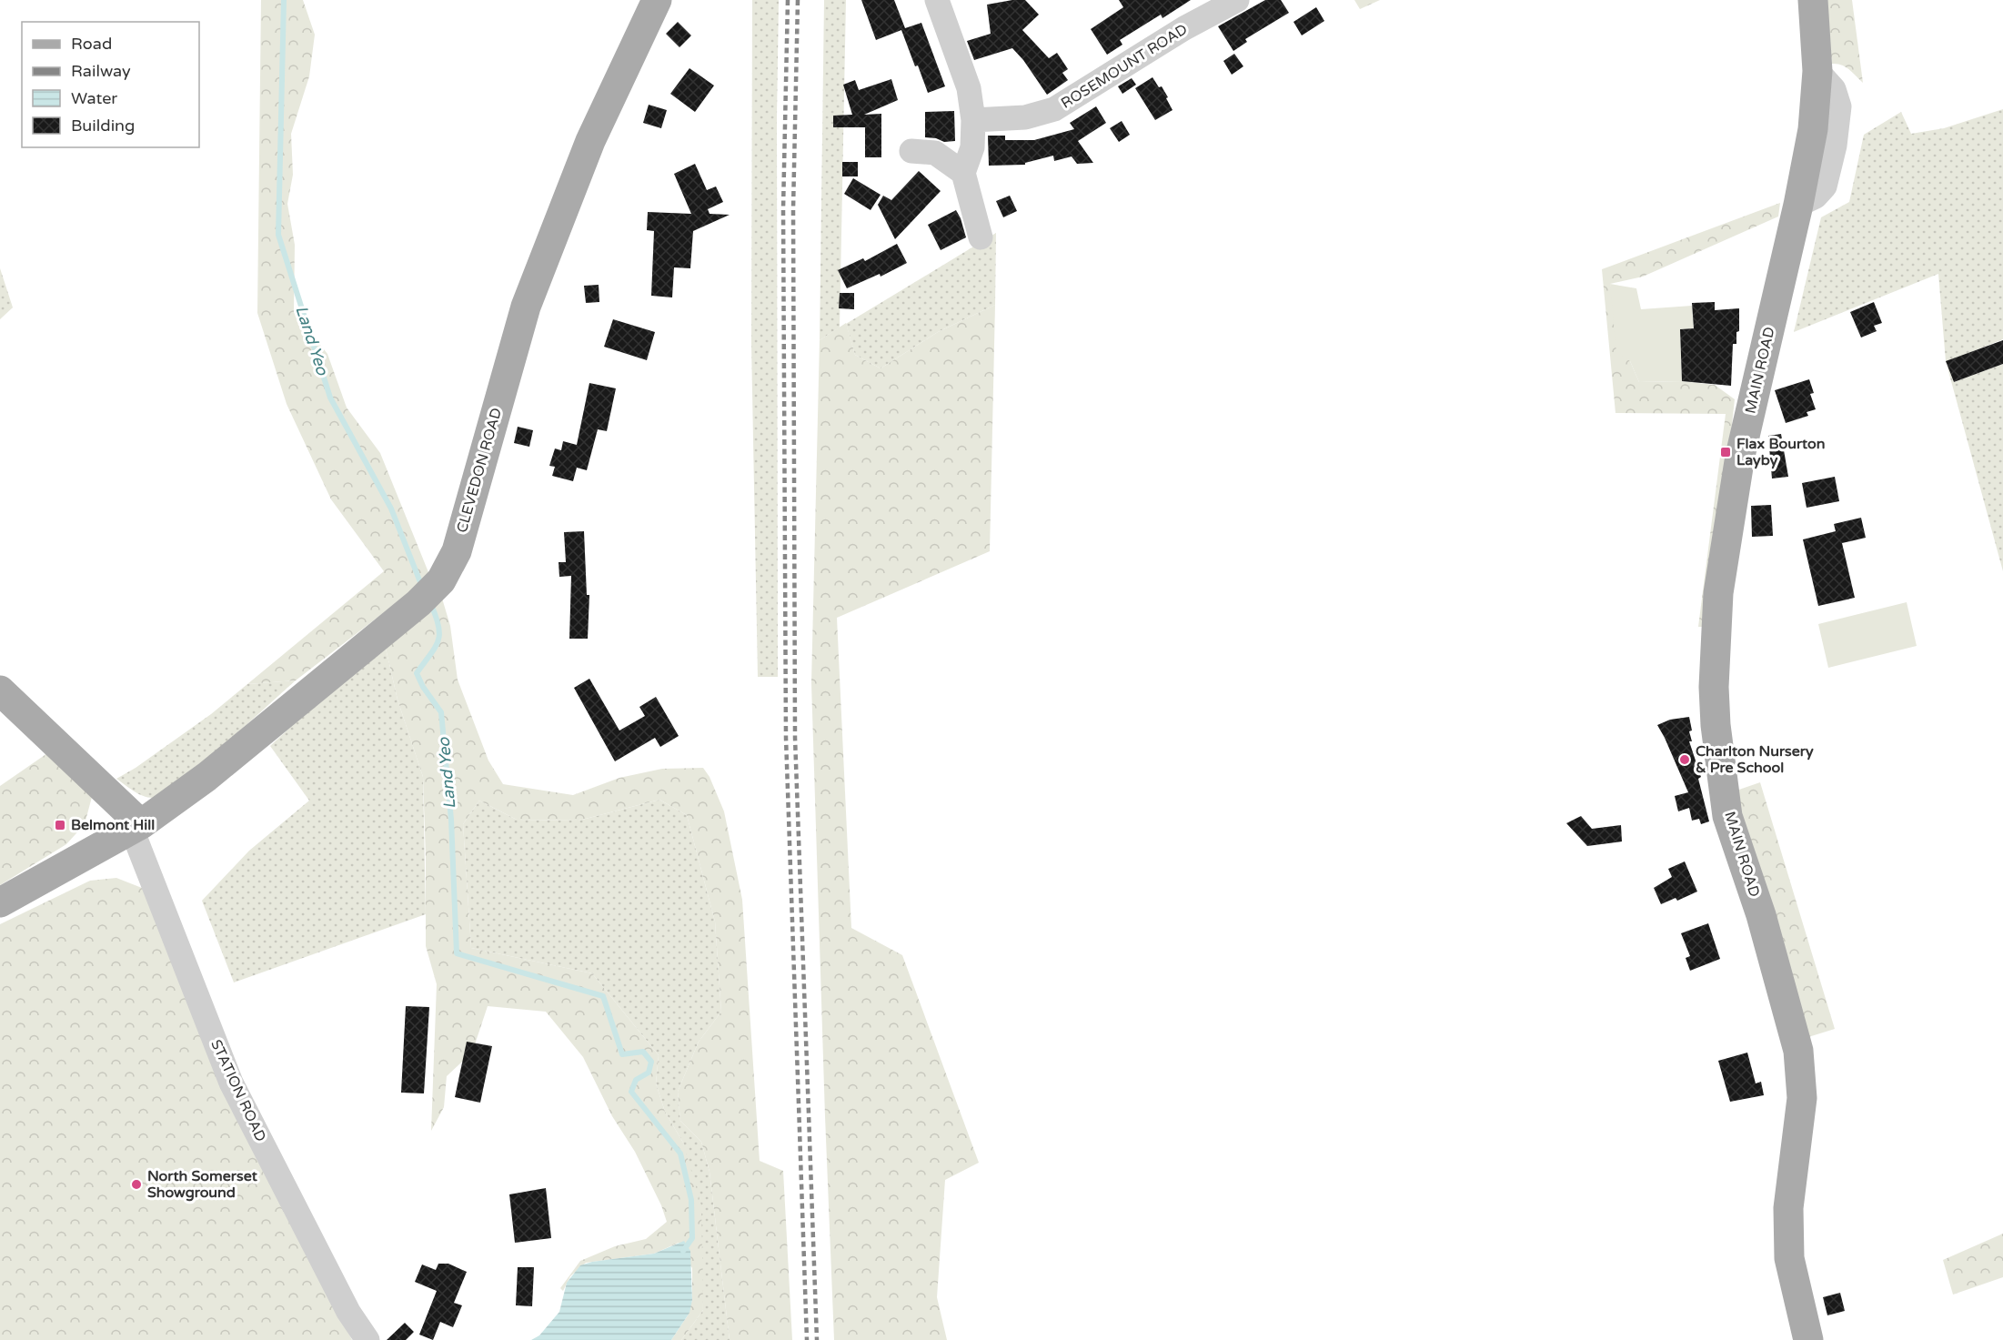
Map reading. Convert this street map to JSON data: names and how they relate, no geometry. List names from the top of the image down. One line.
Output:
{"streets":{"main road":["MAIN ROAD","CLEVEDON ROAD"],"street":["ROSEMOUNT ROAD","STATION ROAD"]},"crossings":[["CLEVEDON ROAD","STATION ROAD"]],"water":["Land Yeo"],"places":{"transit":["Flax Bourton Layby","Belmont Hill"],"other":["Charlton Nursery & Pre School","North Somerset Showground"]},"legend":["Road","Railway","Water","Building"]}
